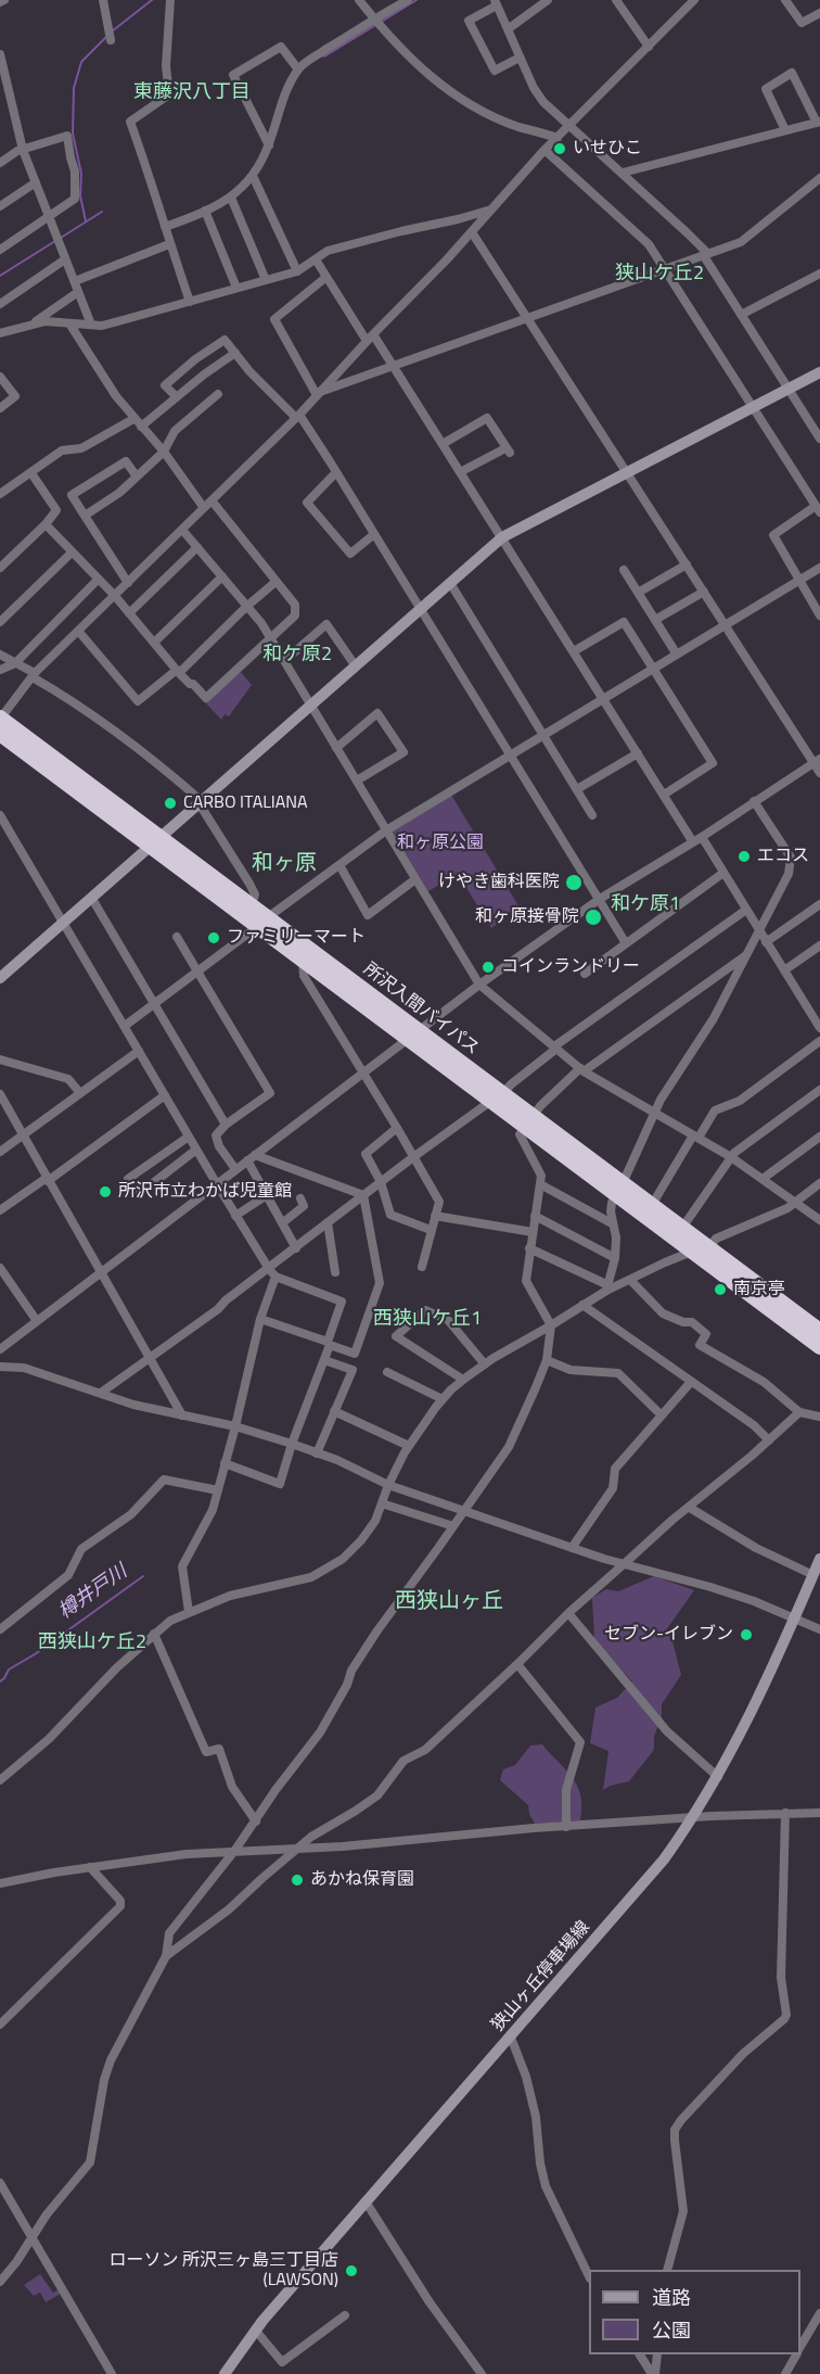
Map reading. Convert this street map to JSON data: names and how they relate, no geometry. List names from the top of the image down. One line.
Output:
{"streets":{"highway":["所沢入間バイパス"],"main road":["狭山ヶ丘停車場線"]},"districts":["東藤沢八丁目","狭山ケ丘2","和ケ原2","和ヶ原","和ケ原1","西狭山ケ丘1","西狭山ヶ丘","西狭山ケ丘2"],"water":["樽井戸川"],"parks":["和ヶ原公園"],"places":["いせひこ","CARBO ITALIANA","エコス","けやき歯科医院","和ヶ原接骨院","ファミリーマート","コインランドリー","所沢市立わかば児童館","南京亭","セブン-イレブン","あかね保育園","ローソン 所沢三ヶ島三丁目店 (LAWSON)"],"legend":["道路","公園"]}
